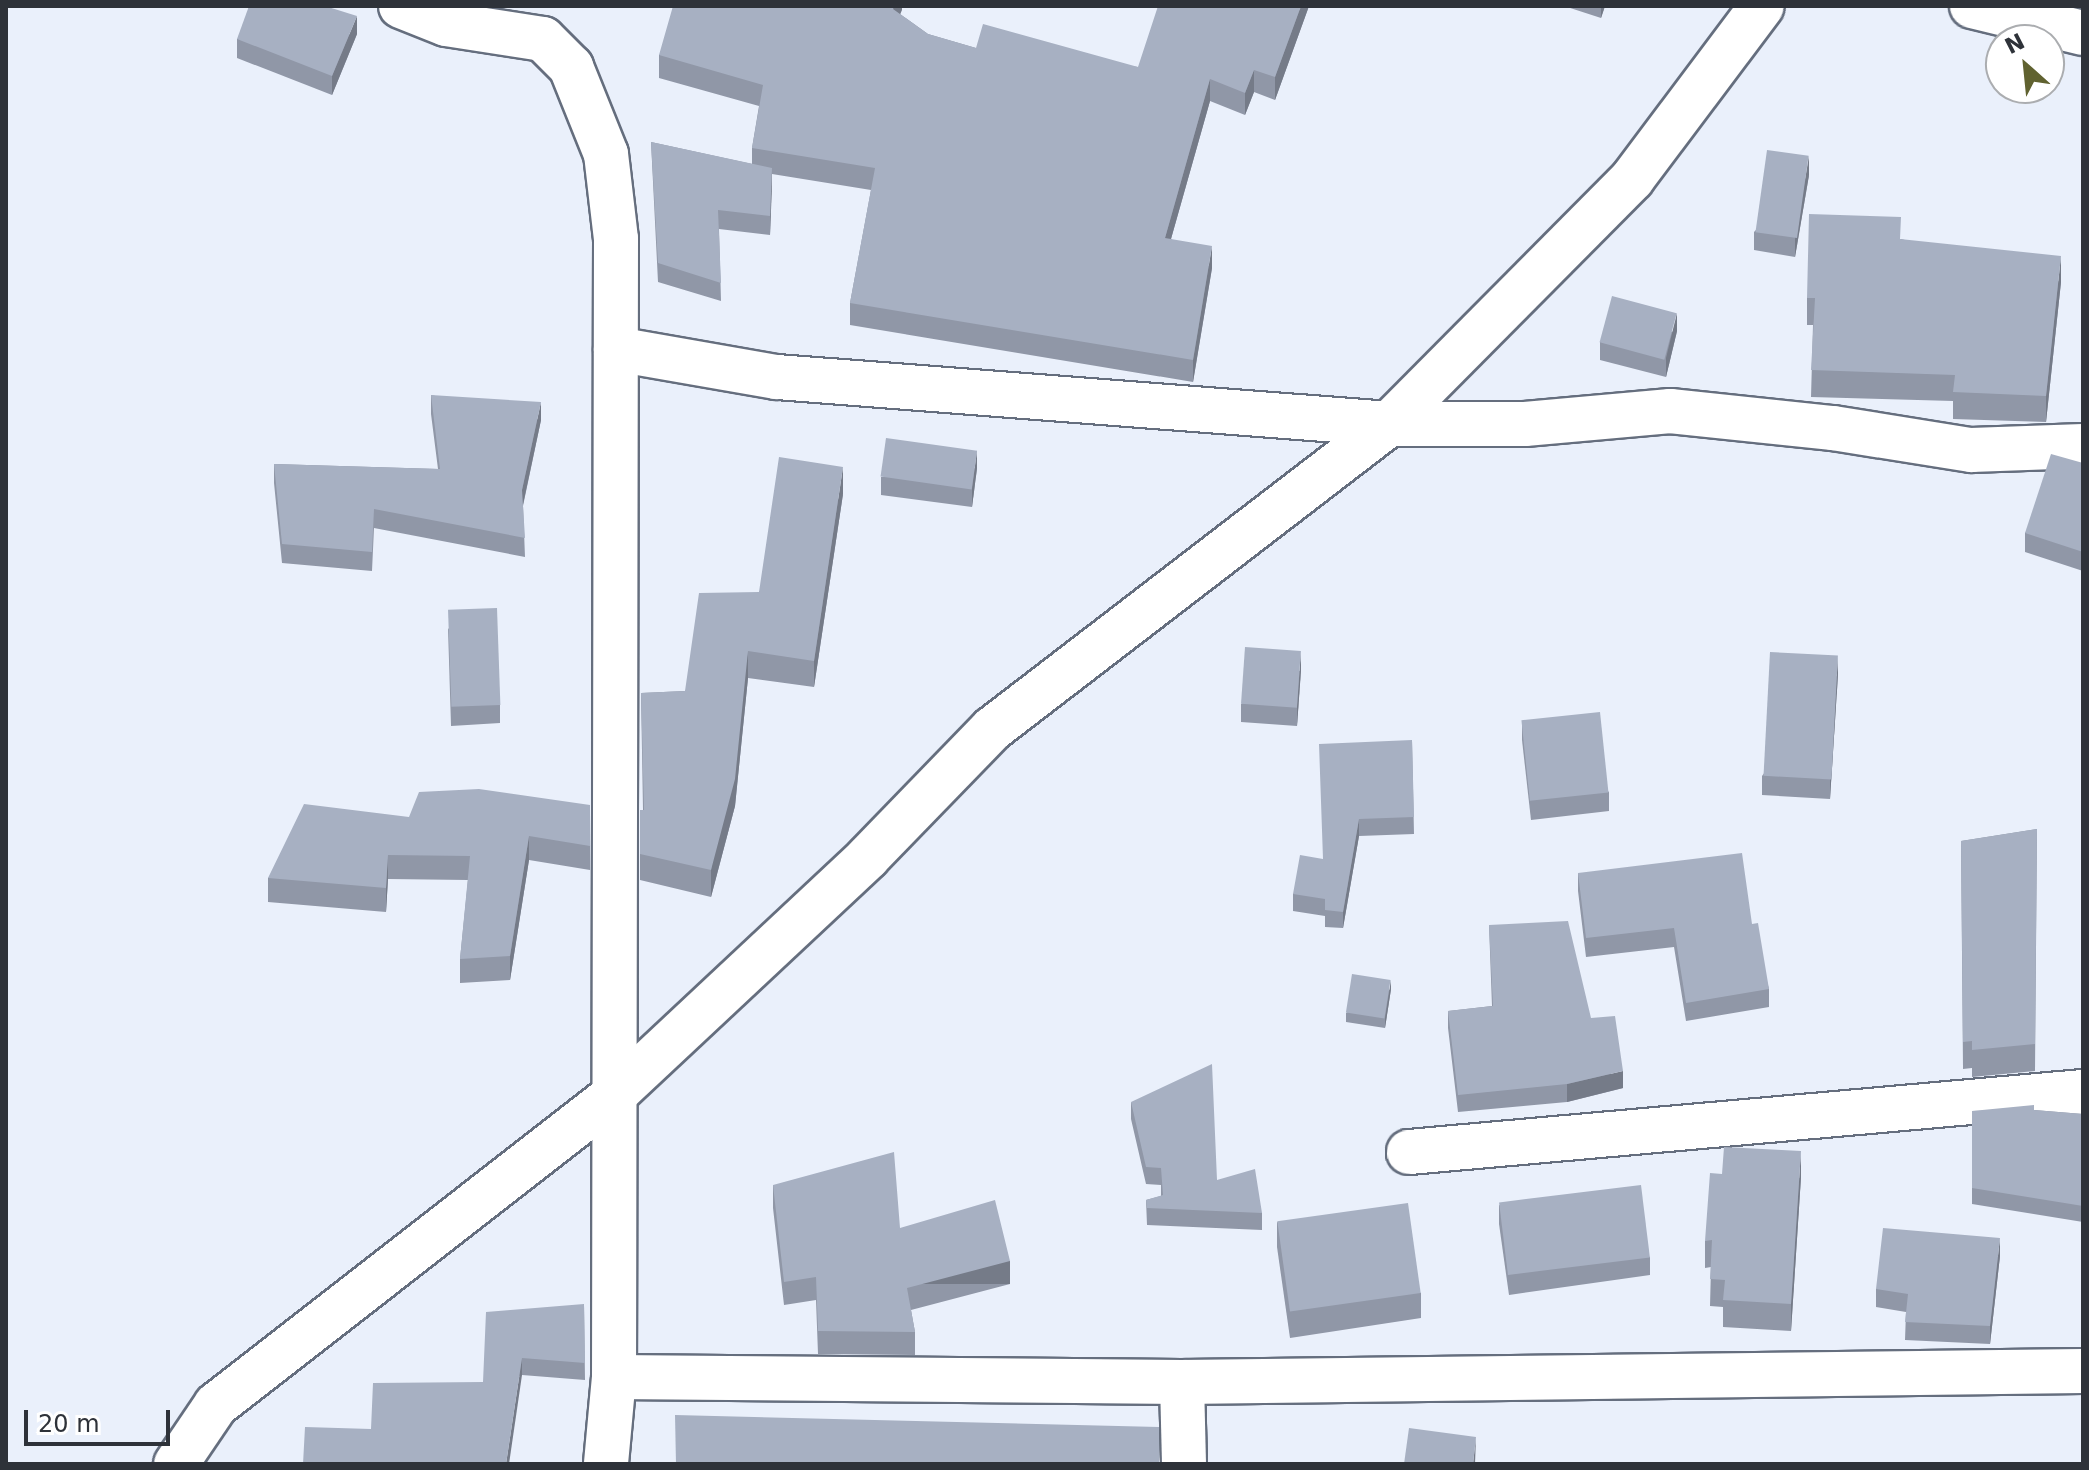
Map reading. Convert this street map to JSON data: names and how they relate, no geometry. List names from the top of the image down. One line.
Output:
{"scale_bar":"20 m","north":"top left"}
